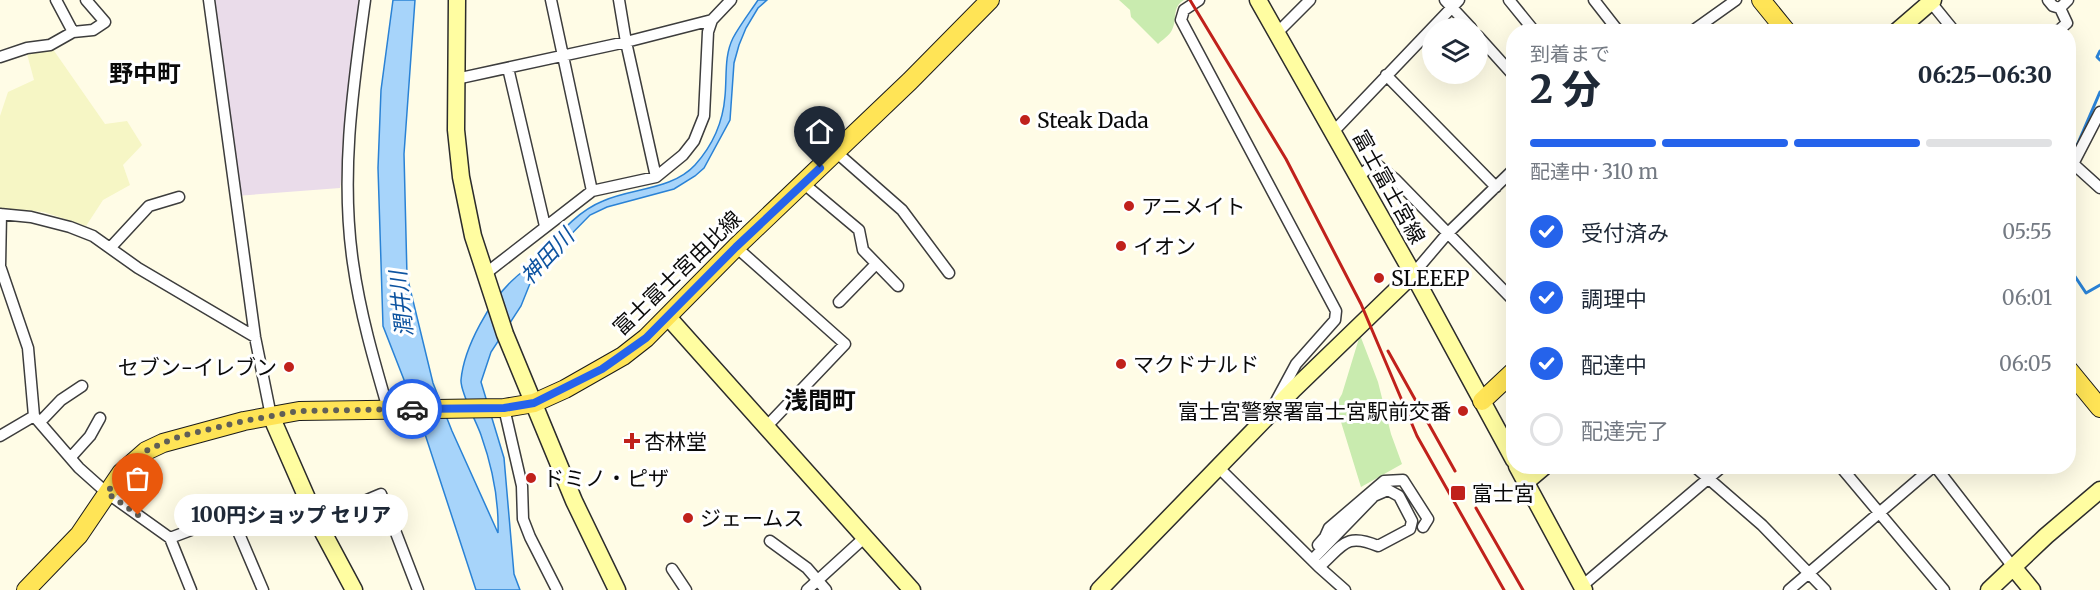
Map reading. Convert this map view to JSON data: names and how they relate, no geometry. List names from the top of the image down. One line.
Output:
{"streets":{"main road":["富士富士宮由比線"],"street":["富士富士宮線"]},"districts":["野中町","浅間町"],"water":["神田川","潤井川"],"places":{"other":["Steak Dada","アニメイト","イオン","SLEEEP","マクドナルド","セブン-イレブン","富士宮警察署富士宮駅前交番","ドミノ・ピザ","100円ショップ セリア","ジェームス"],"health":["杏林堂"],"transit":["富士宮"]},"page":{"heading":["2 分","到着まで","06:25–06:30"],"bar":"配達中 · 310 m","list":[["受付済み","05:55"],["調理中","06:01"],["配達中","06:05"],"配達完了"],"bubble":"100円ショップ セリア"}}
